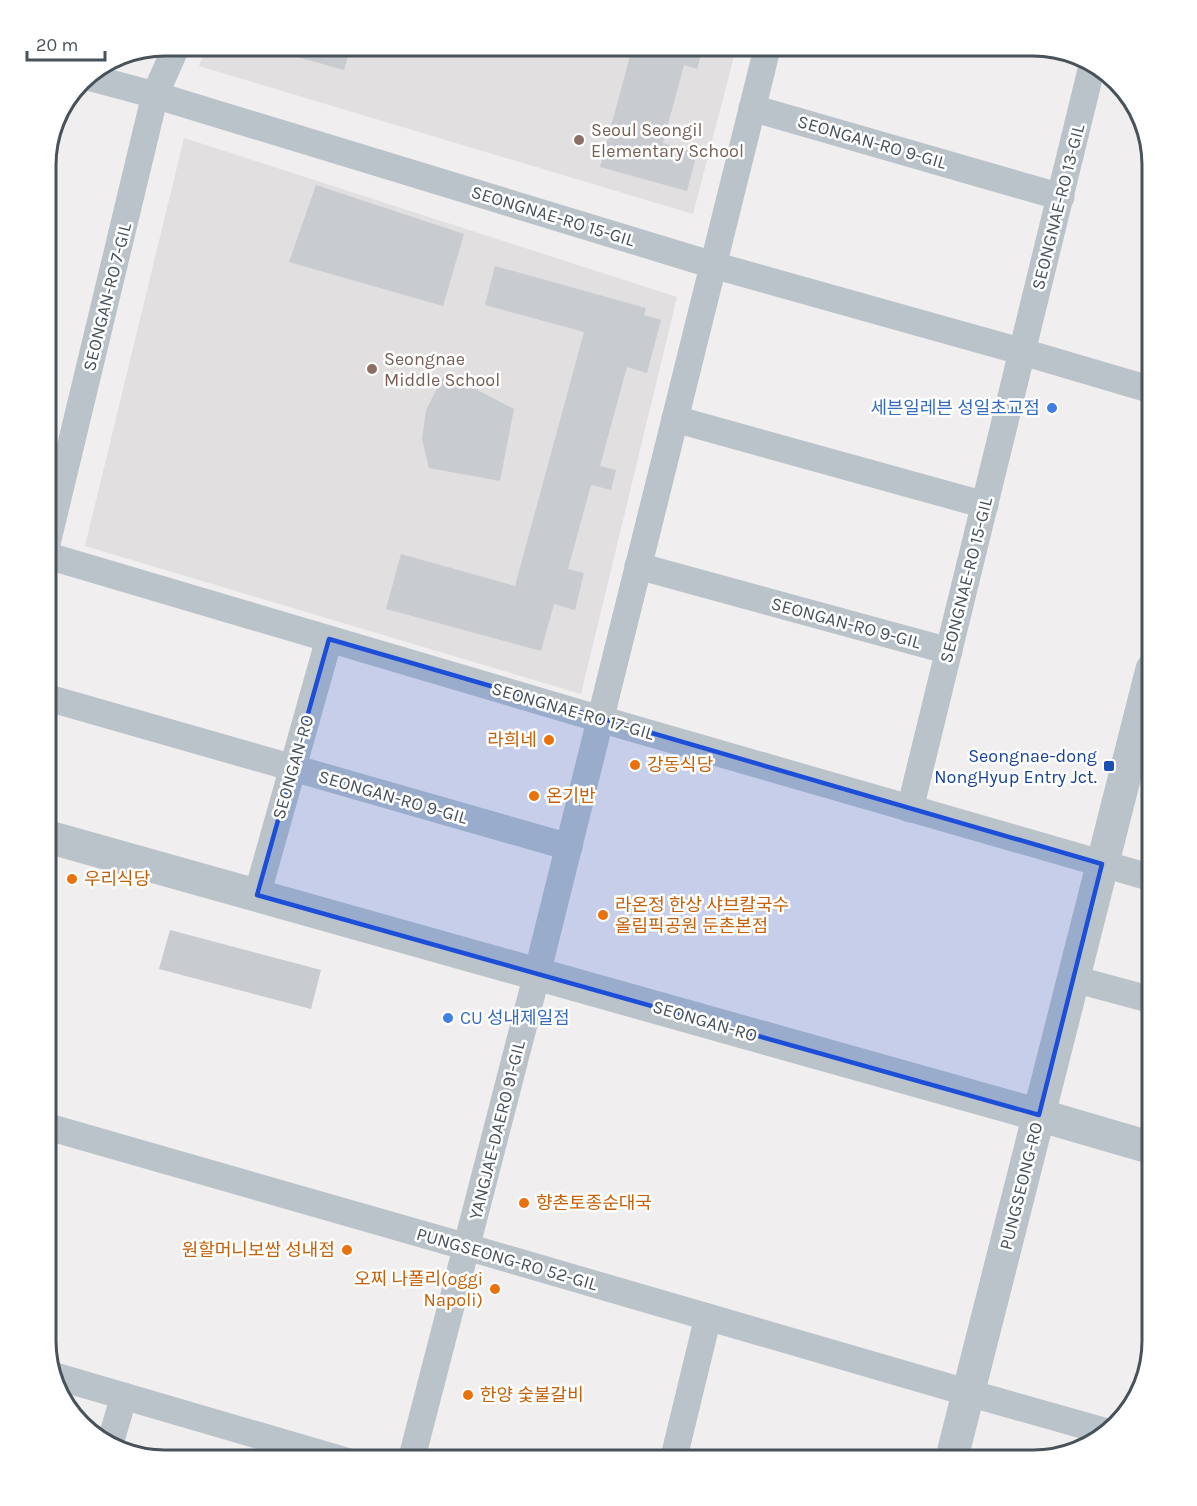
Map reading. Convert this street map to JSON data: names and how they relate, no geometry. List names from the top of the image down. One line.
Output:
{"streets":{"street":["SEONGAN-RO 9-GIL","SEONGNAE-RO 13-GIL","SEONGNAE-RO 15-GIL","SEONGAN-RO 7-GIL","SEONGNAE-RO 17-GIL","SEONGAN-RO","YANGJAE-DAERO 91-GIL","PUNGSEONG-RO","PUNGSEONG-RO 52-GIL"]},"crossings":[["SEONGAN-RO 9-GIL","SEONGNAE-RO 13-GIL"],["SEONGAN-RO 9-GIL","SEONGNAE-RO 15-GIL"],["SEONGAN-RO 9-GIL","SEONGAN-RO"],["SEONGNAE-RO 13-GIL","SEONGNAE-RO 15-GIL"],["SEONGNAE-RO 15-GIL","SEONGAN-RO 7-GIL"],["SEONGNAE-RO 15-GIL","SEONGNAE-RO 17-GIL"],["SEONGNAE-RO 17-GIL","SEONGAN-RO"],["SEONGNAE-RO 17-GIL","PUNGSEONG-RO"],["SEONGAN-RO","YANGJAE-DAERO 91-GIL"],["SEONGAN-RO","PUNGSEONG-RO"],["YANGJAE-DAERO 91-GIL","PUNGSEONG-RO 52-GIL"],["PUNGSEONG-RO","PUNGSEONG-RO 52-GIL"]],"places":{"other":["Seoul Seongil Elementary School","Seongnae Middle School","세븐일레븐 성일초교점","라희네","강동식당","온기반","우리식당","라온정 한상 샤브칼국수 올림픽공원 둔촌본점","CU 성내제일점","향촌토종순대국","원할머니보쌈 성내점","오찌 나폴리(oggi Napoli)","한양 숯불갈비"],"transit":["Seongnae-dong NongHyup Entry Jct."]},"scale_bar":"20 m"}
